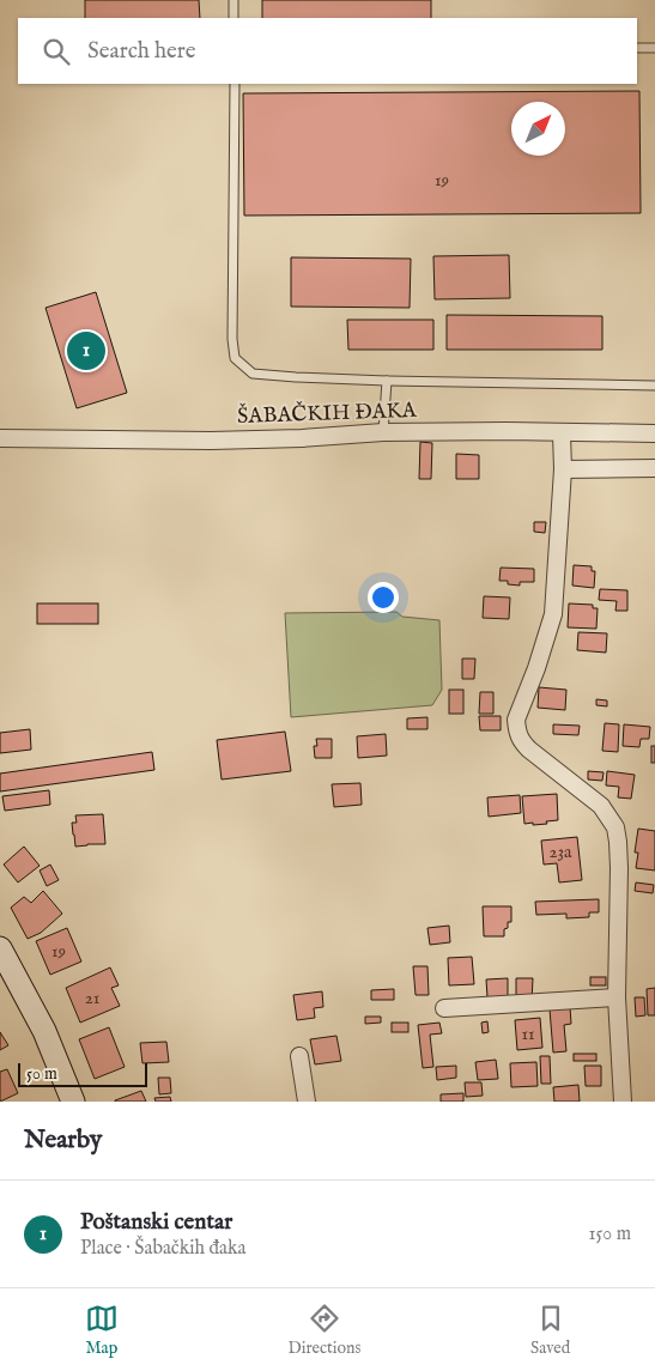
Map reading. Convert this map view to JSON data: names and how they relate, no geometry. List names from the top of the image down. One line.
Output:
{"streets":{"street":["ŠABAČKIH ĐAKA"]},"house_numbers":["19","23a","19","21","11"],"scale_bar":"50 m","north":"top right","page":{"search":"Search here","pins":"1","scale":"50 m","heading":"Nearby","list":[{"mark":"1","name":"Poštanski centar","note":"Place · Šabačkih đaka","value":"150 m"}],"nav":["Map","Directions","Saved"]}}
